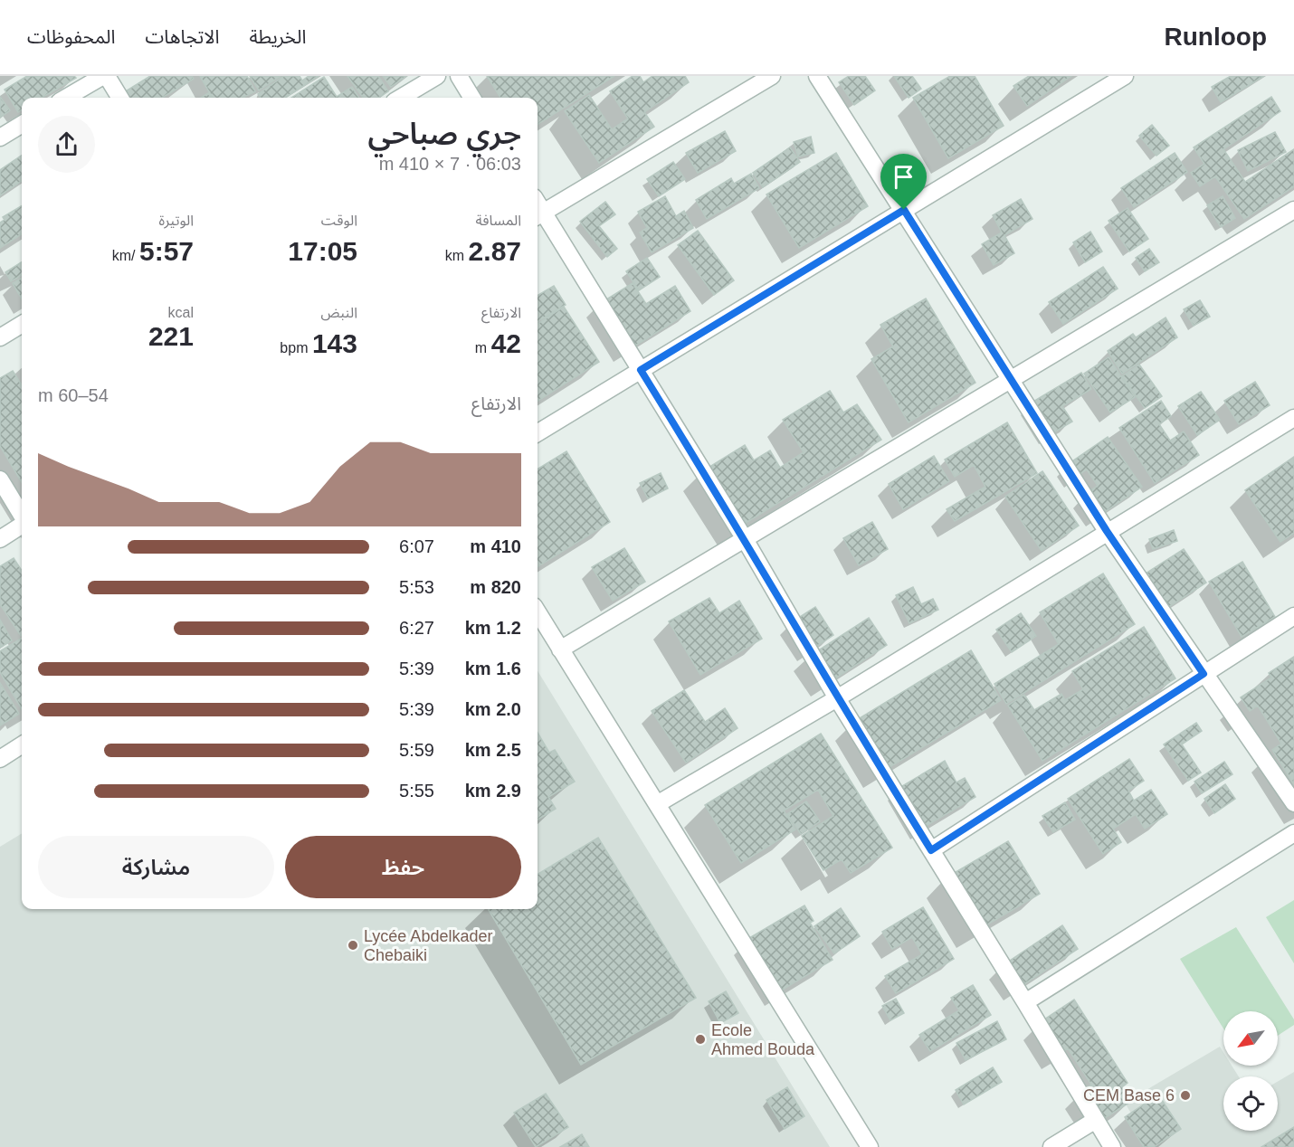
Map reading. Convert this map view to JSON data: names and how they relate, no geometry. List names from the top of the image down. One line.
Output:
{"places":["Lycée Abdelkader Chebaiki","Ecole Ahmed Bouda","CEM Base 6"],"north":"bottom left","page":{"header":"Runloop","nav":["الخريطة","الاتجاهات","المحفوظات"],"heading":["جري صباحي","06:03 · 7 × 410 m"],"stats":[["المسافة","2.87 km"],["الوقت","17:05"],["الوتيرة","5:57 /km"],["الارتفاع","42 m"],["النبض","143 bpm"],["kcal","221"]],"chart":["الارتفاع","54–60 m"],"list":[{"name":"410 m","note":"6:07"},{"name":"820 m","note":"5:53"},{"name":"1.2 km","note":"6:27"},{"name":"1.6 km","note":"5:39"},{"name":"2.0 km","note":"5:39"},{"name":"2.5 km","note":"5:59"},{"name":"2.9 km","note":"5:55"}],"buttons":["حفظ","مشاركة"]}}
